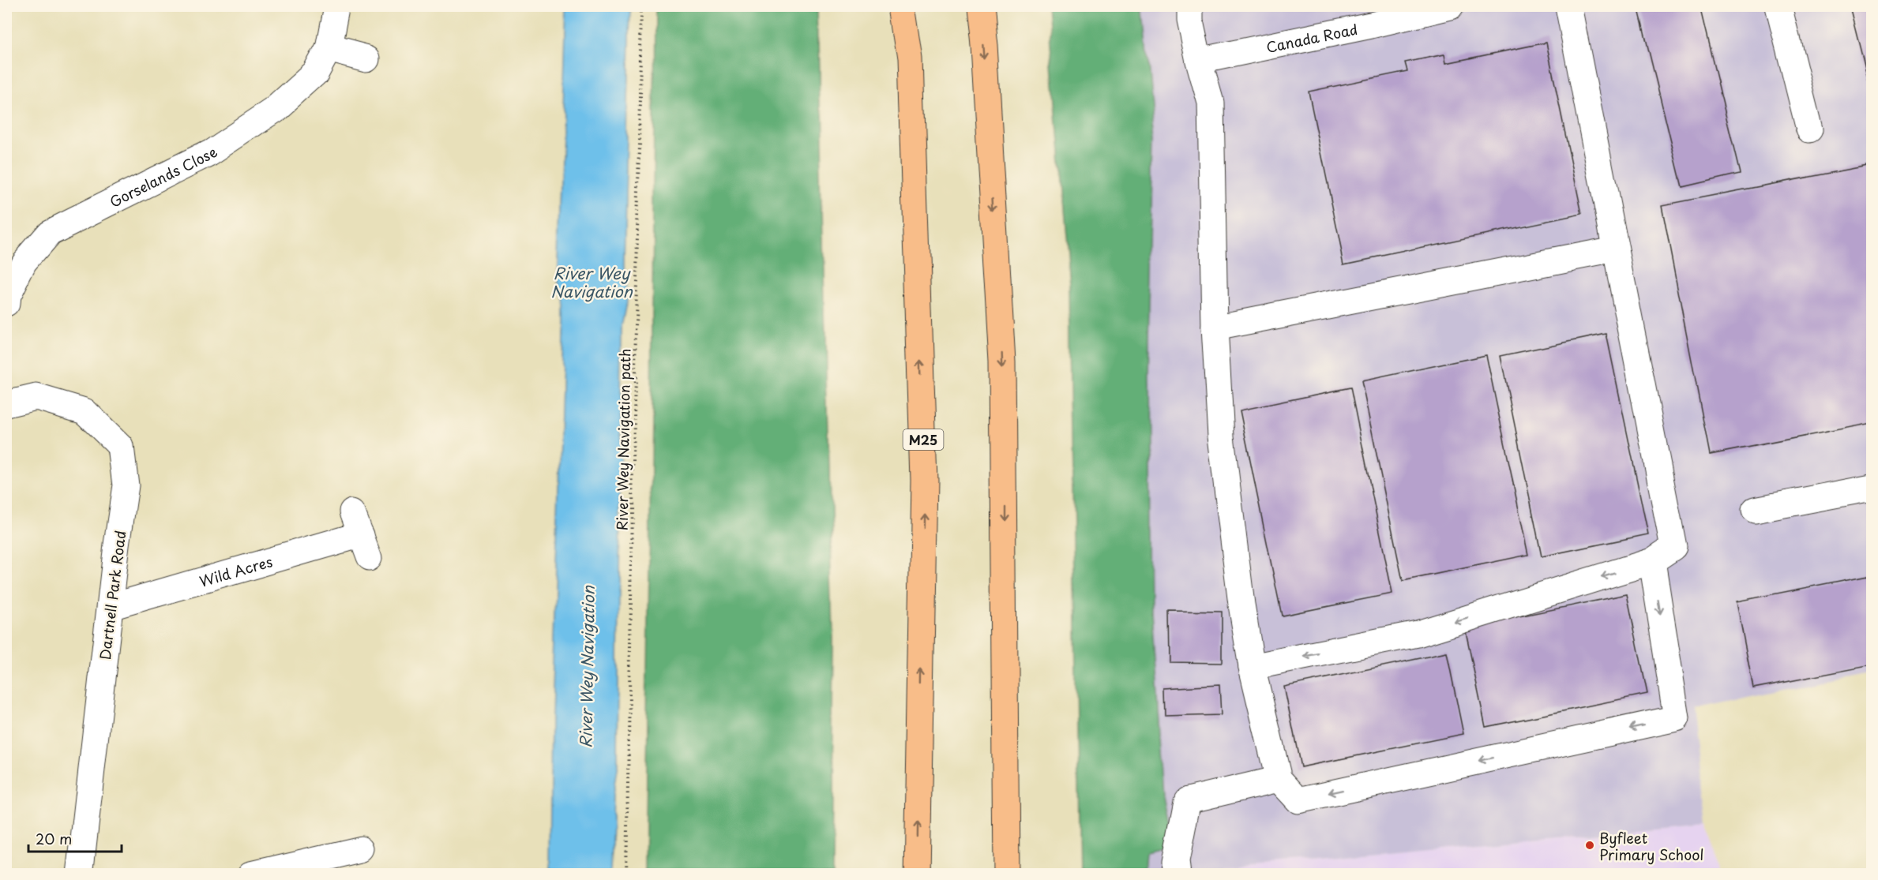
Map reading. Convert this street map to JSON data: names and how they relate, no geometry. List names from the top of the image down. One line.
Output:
{"streets":{"highway":["M25"],"street":["Canada Road","Gorselands Close","Wild Acres","Dartnell Park Road"],"path":["River Wey Navigation path"]},"crossings":[["Wild Acres","Dartnell Park Road"]],"water":["River Wey Navigation"],"places":["Byfleet Primary School"],"scale_bar":"20 m"}
